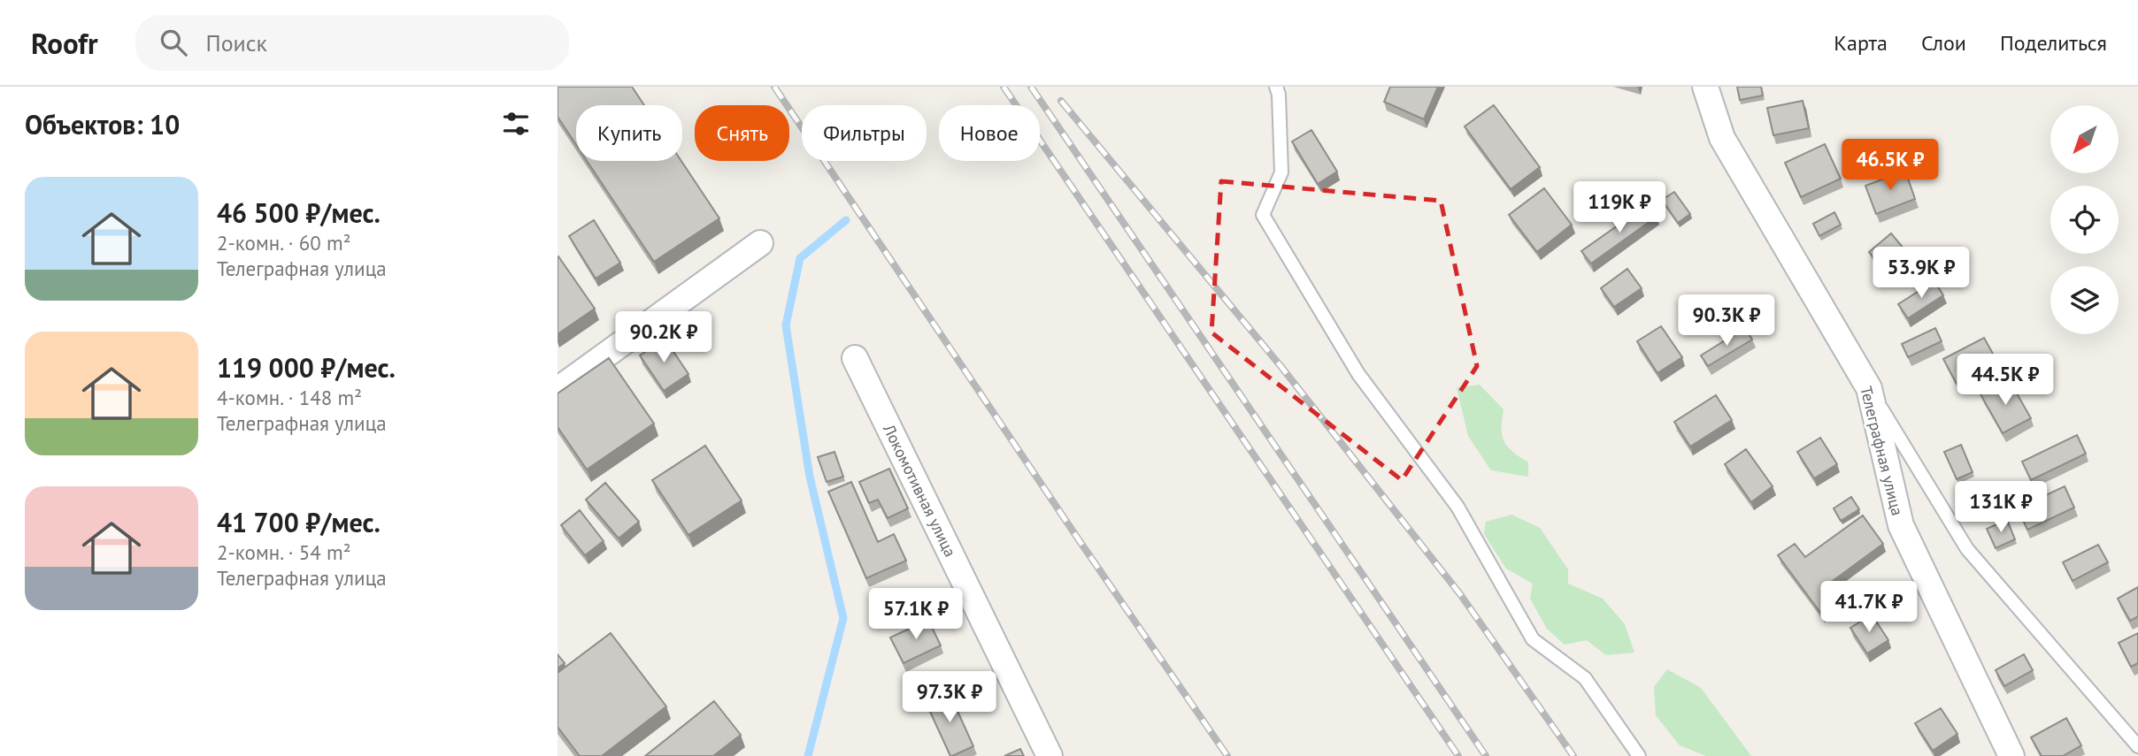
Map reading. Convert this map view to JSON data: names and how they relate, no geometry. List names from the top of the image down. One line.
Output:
{"streets":{"street":["Телеграфная улица","Локомотивная улица"]},"north":"bottom left","page":{"header":"Roofr","search":"Поиск","nav":["Карта","Слои","Поделиться"],"heading":"Объектов: 10","chip":["Купить","Снять","Фильтры","Новое"],"price":["46.5K ₽","119K ₽","53.9K ₽","90.3K ₽","90.2K ₽","44.5K ₽","131K ₽","41.7K ₽","57.1K ₽","97.3K ₽"],"list":[{"name":"46 500 ₽/мес.","note":"2-комн. · 60 m² · Телеграфная улица"},{"name":"119 000 ₽/мес.","note":"4-комн. · 148 m² · Телеграфная улица"},{"name":"41 700 ₽/мес.","note":"2-комн. · 54 m² · Телеграфная улица"}]}}
